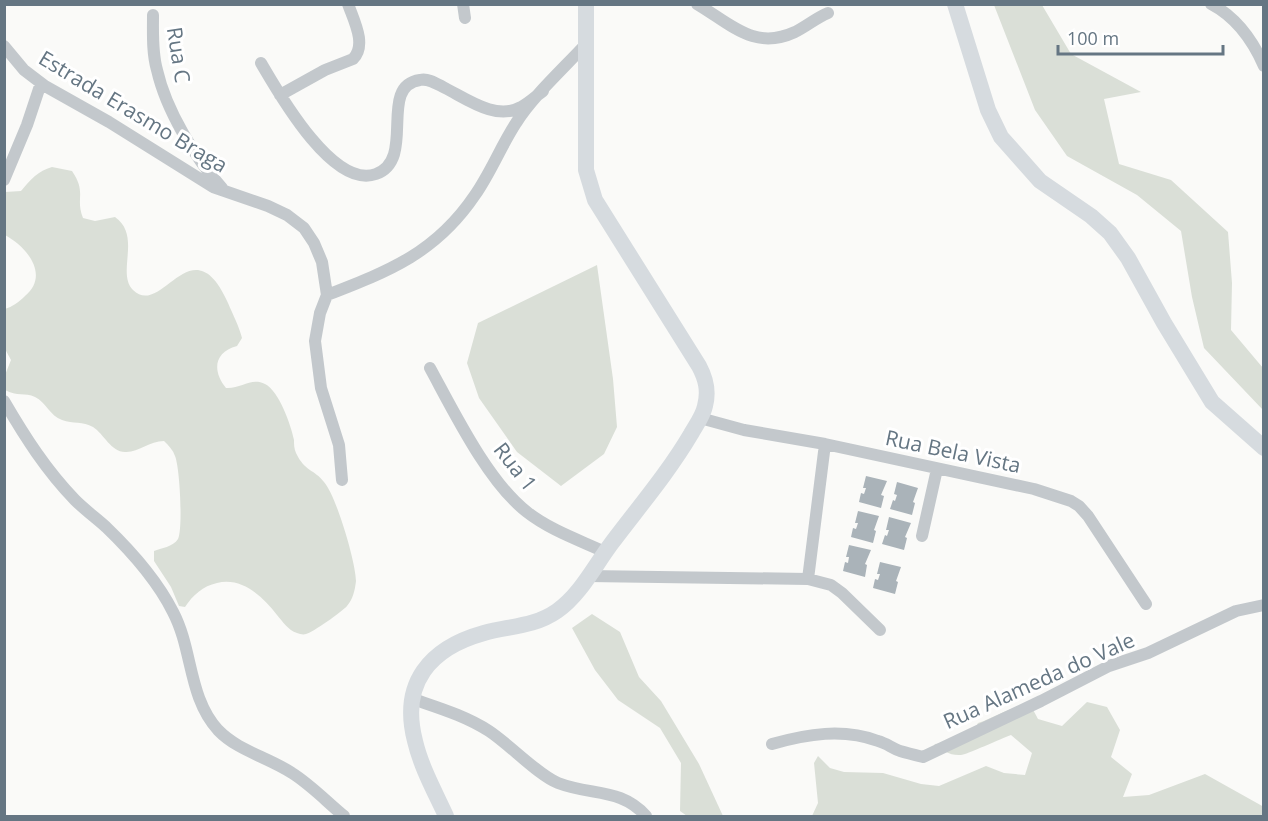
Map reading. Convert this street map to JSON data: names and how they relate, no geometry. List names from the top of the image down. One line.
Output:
{"streets":{"street":["Rua C","Estrada Erasmo Braga","Rua Bela Vista","Rua 1","Rua Alameda do Vale"]},"crossings":[["Rua C","Estrada Erasmo Braga"]],"scale_bar":"100 m"}
